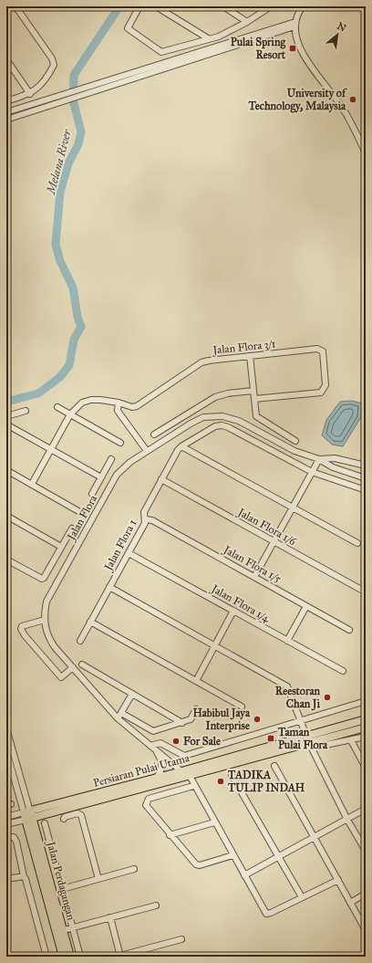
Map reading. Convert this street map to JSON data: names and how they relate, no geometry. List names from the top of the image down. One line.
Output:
{"streets":{"main road":["Persiaran Pulai Utama","Jalan Perdagangan"],"street":["Jalan Flora 3/1","Jalan Flora","Jalan Flora 1/6","Jalan Flora 1","Jalan Flora 1/5","Jalan Flora 1/4"]},"crossings":[["Jalan Flora","Persiaran Pulai Utama"],["Jalan Flora 1/6","Jalan Flora 1"],["Jalan Flora 1","Jalan Flora 1/5"],["Jalan Flora 1","Jalan Flora 1/4"],["Persiaran Pulai Utama","Jalan Perdagangan"]],"water":["Melana River"],"places":{"transit":["Pulai Spring Resort","Taman Pulai Flora"],"other":["University of Technology, Malaysia","Reestoran Chan Ji","Habibul Jaya Interprise","For Sale","TADIKA TULIP INDAH"]},"north":"top right"}
